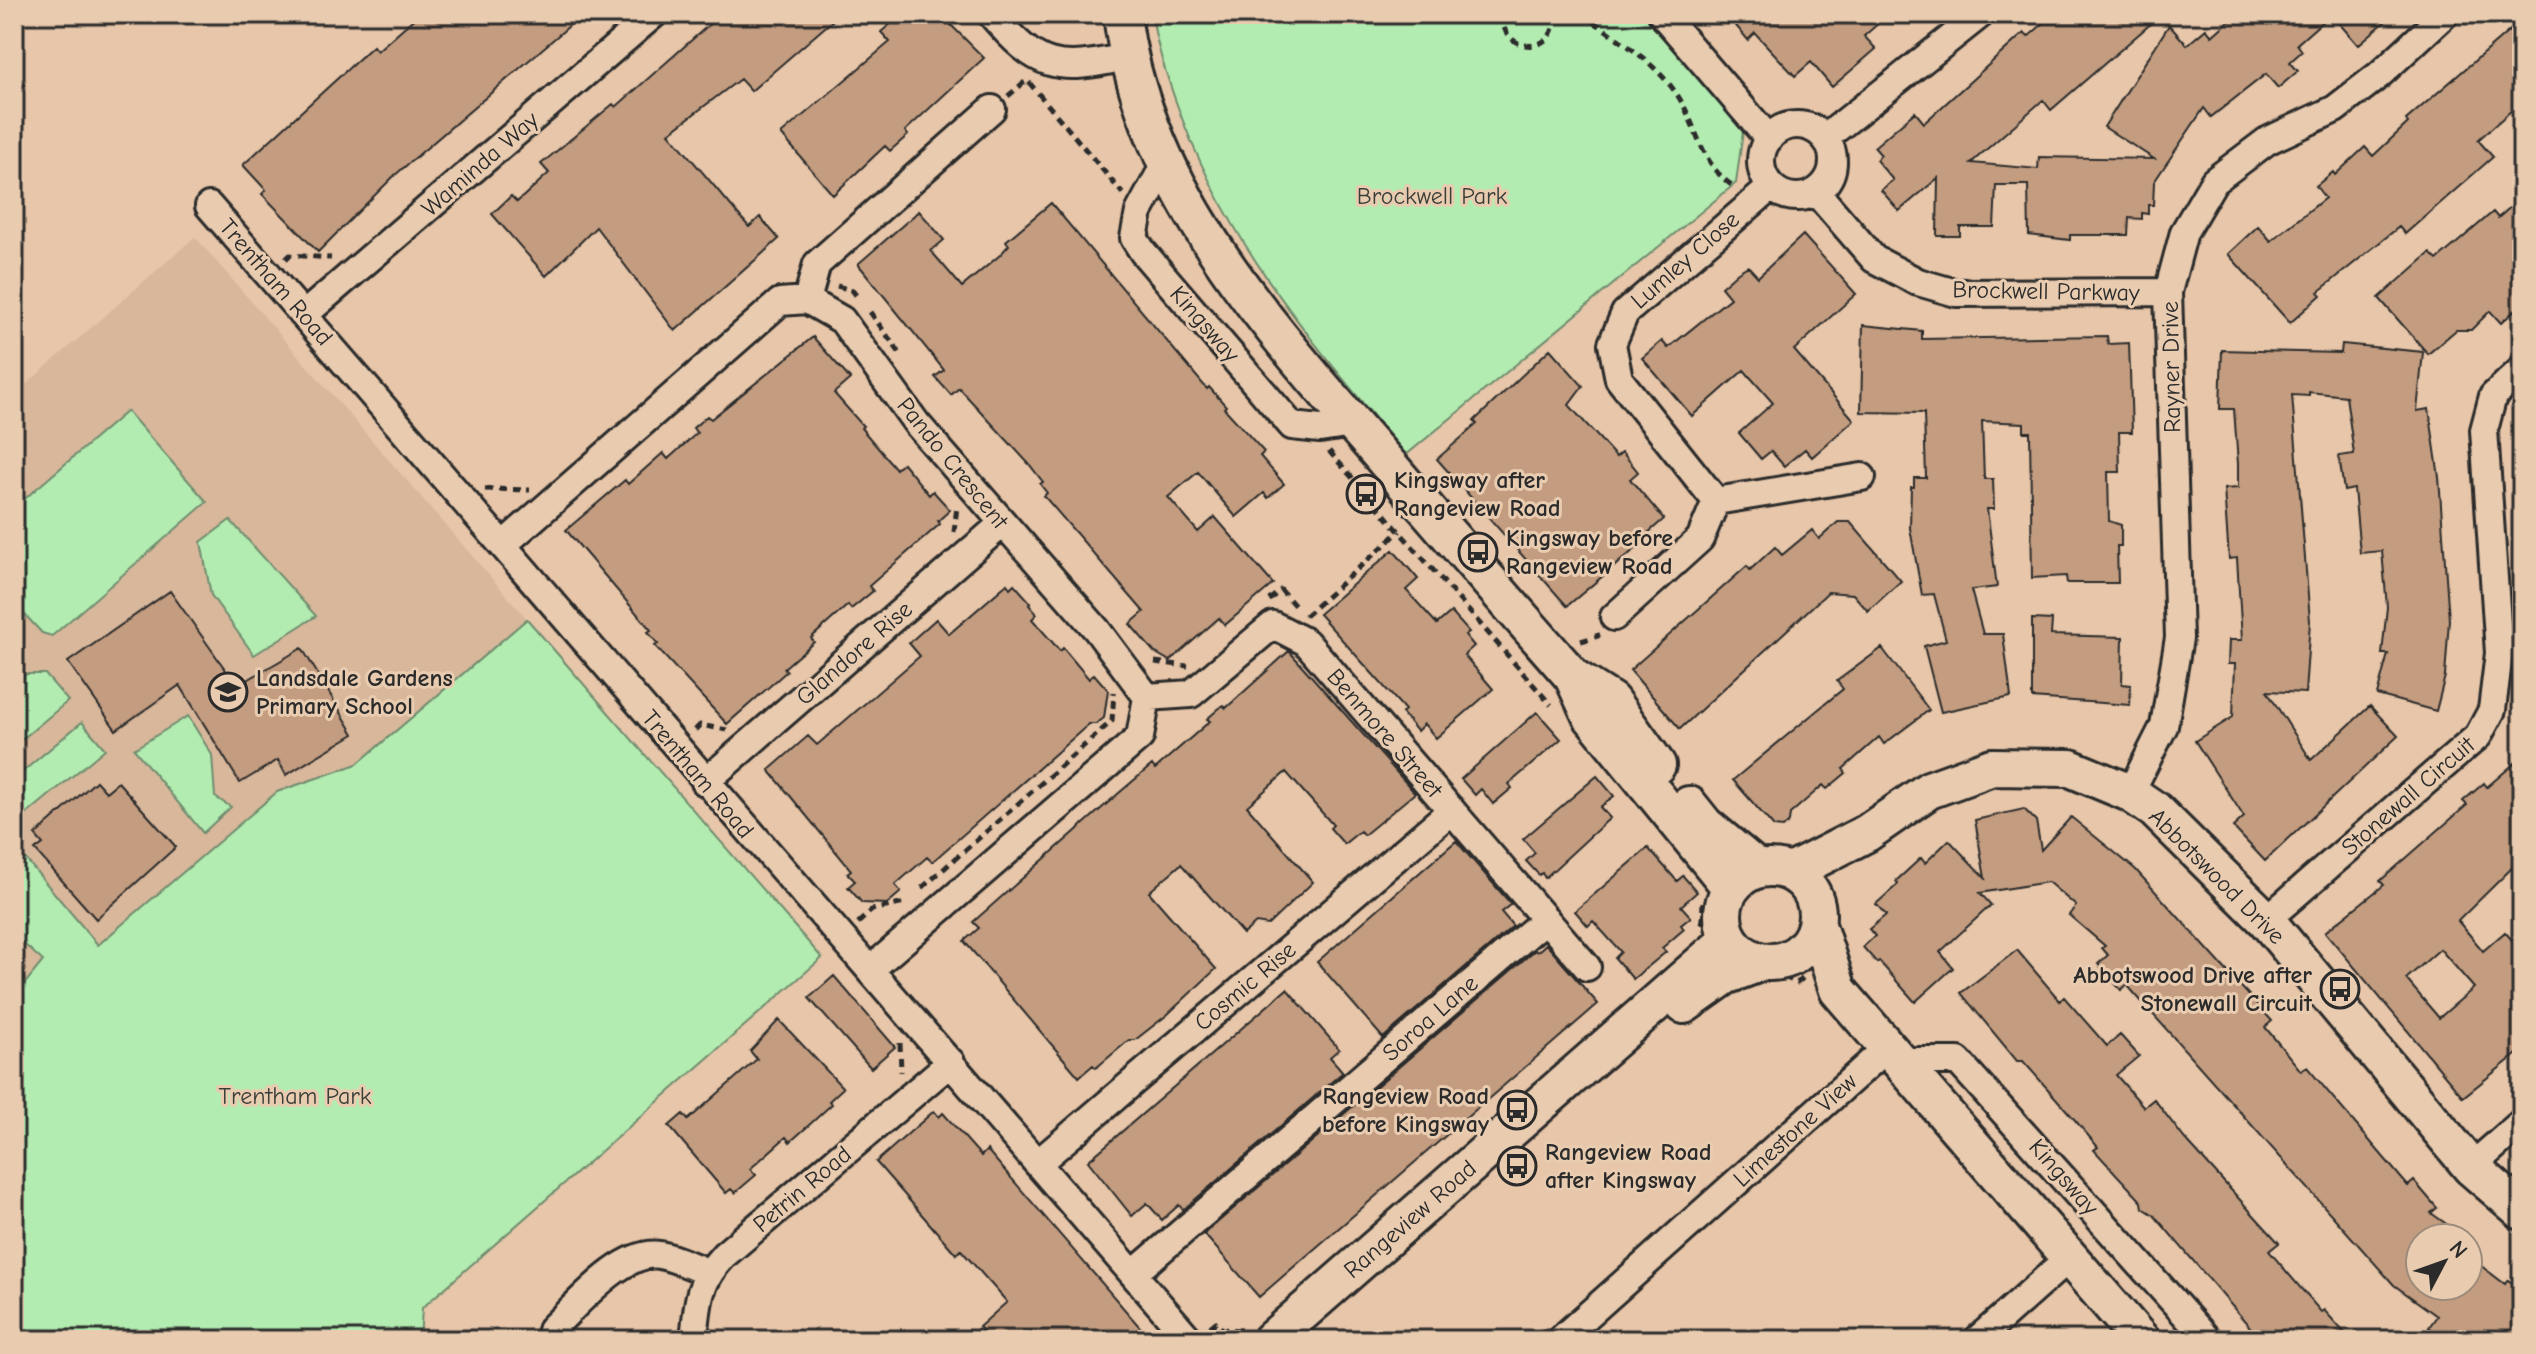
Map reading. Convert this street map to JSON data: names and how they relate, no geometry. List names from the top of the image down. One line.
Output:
{"streets":{"street":["Waminda Way","Lumley Close","Trentham Road","Brockwell Parkway","Kingsway","Rayner Drive","Pando Crescent","Glandore Rise","Benmore Street","Stonewall Circuit","Abbotswood Drive","Cosmic Rise","Soroa Lane","Limestone View","Petrin Road","Rangeview Road"]},"crossings":[["Waminda Way","Trentham Road"],["Lumley Close","Brockwell Parkway"],["Trentham Road","Glandore Rise"],["Trentham Road","Cosmic Rise"],["Trentham Road","Soroa Lane"],["Trentham Road","Petrin Road"],["Brockwell Parkway","Rayner Drive"],["Kingsway","Abbotswood Drive"],["Kingsway","Limestone View"],["Kingsway","Rangeview Road"],["Rayner Drive","Abbotswood Drive"],["Pando Crescent","Glandore Rise"],["Benmore Street","Cosmic Rise"],["Benmore Street","Soroa Lane"],["Stonewall Circuit","Abbotswood Drive"],["Abbotswood Drive","Rangeview Road"]],"parks":["Brockwell Park","Trentham Park"],"places":{"bus stop":["Kingsway after Rangeview Road","Kingsway before Rangeview Road","Abbotswood Drive after Stonewall Circuit","Rangeview Road before Kingsway","Rangeview Road after Kingsway"],"school or university":["Landsdale Gardens Primary School"]},"north":"top right"}
